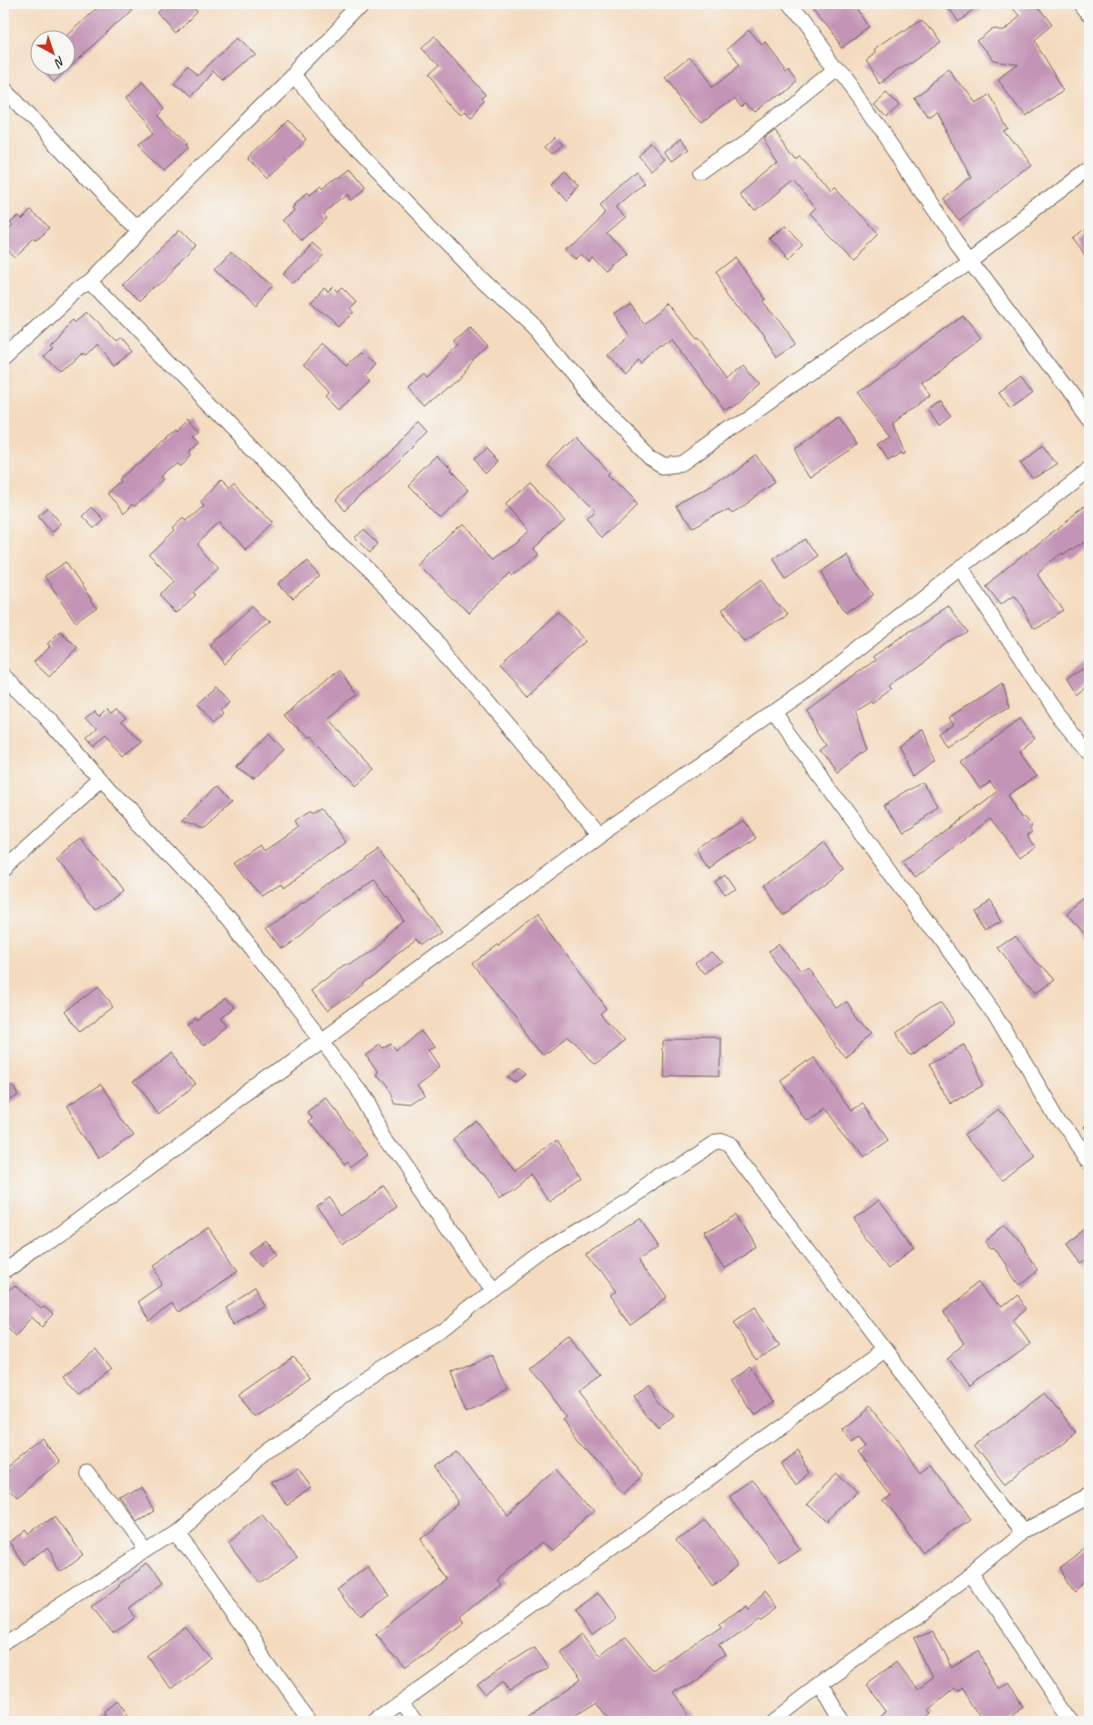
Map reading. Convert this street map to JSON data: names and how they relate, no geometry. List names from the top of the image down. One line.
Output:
{"north":"bottom right"}
